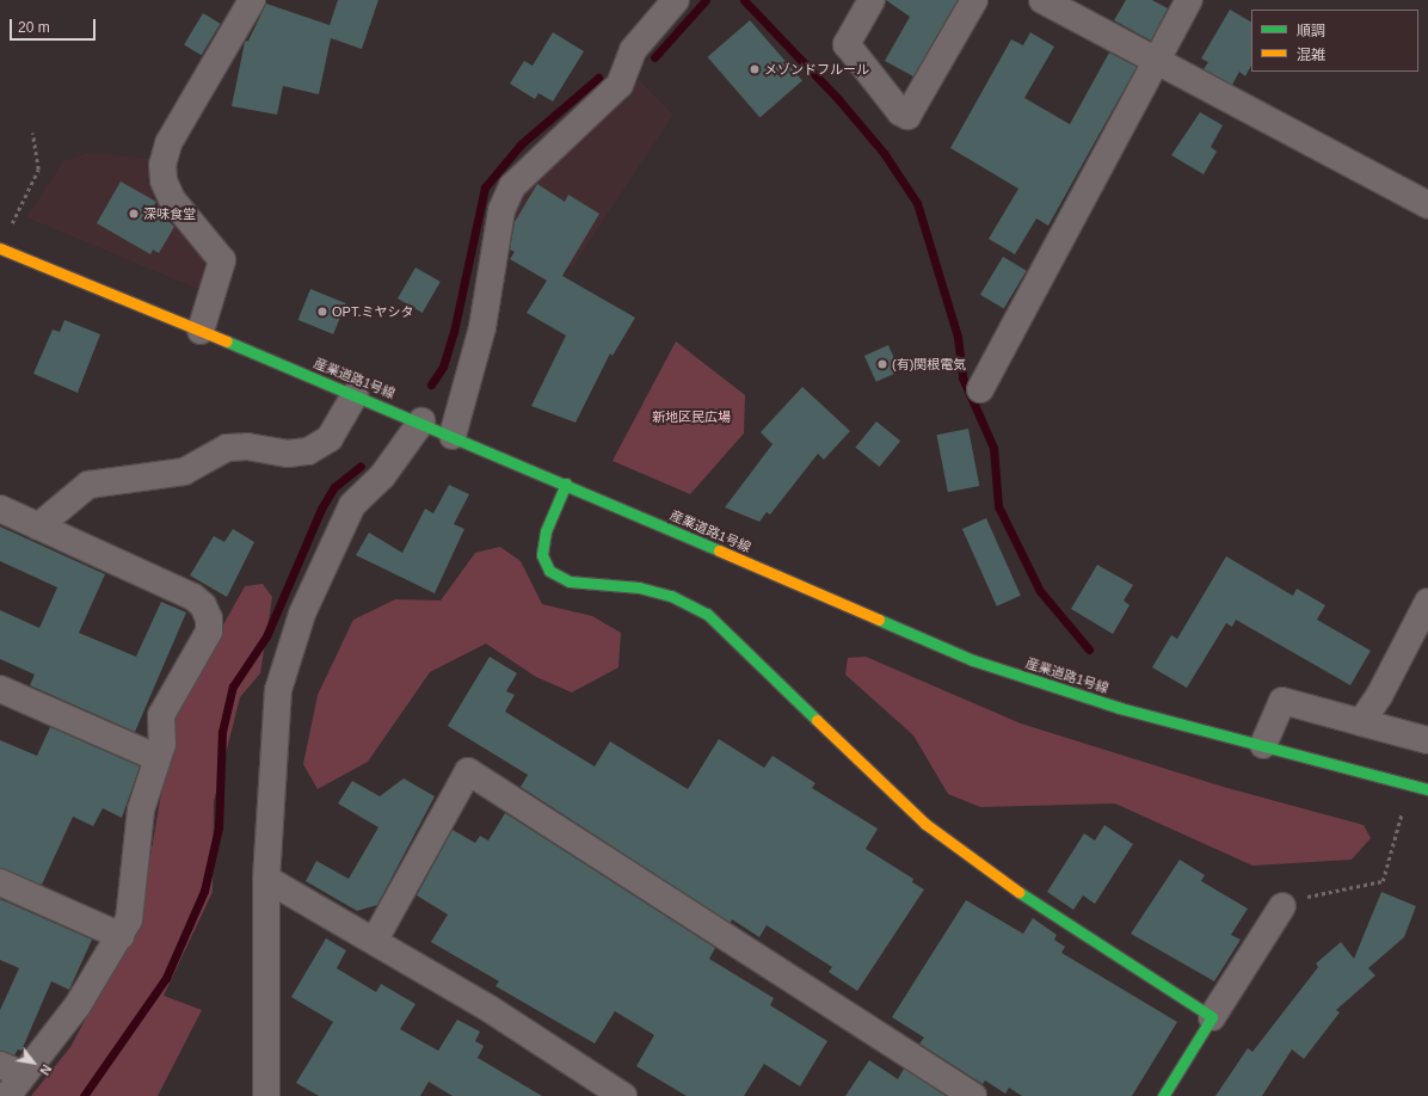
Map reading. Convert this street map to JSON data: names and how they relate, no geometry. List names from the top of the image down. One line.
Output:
{"streets":{"street":["産業道路1号線"]},"parks":["新地区民広場"],"places":["メゾンドフルール","深味食堂","OPT.ミヤシタ","(有)関根電気"],"legend":["順調","混雑"],"scale_bar":"20 m","north":"bottom right"}
